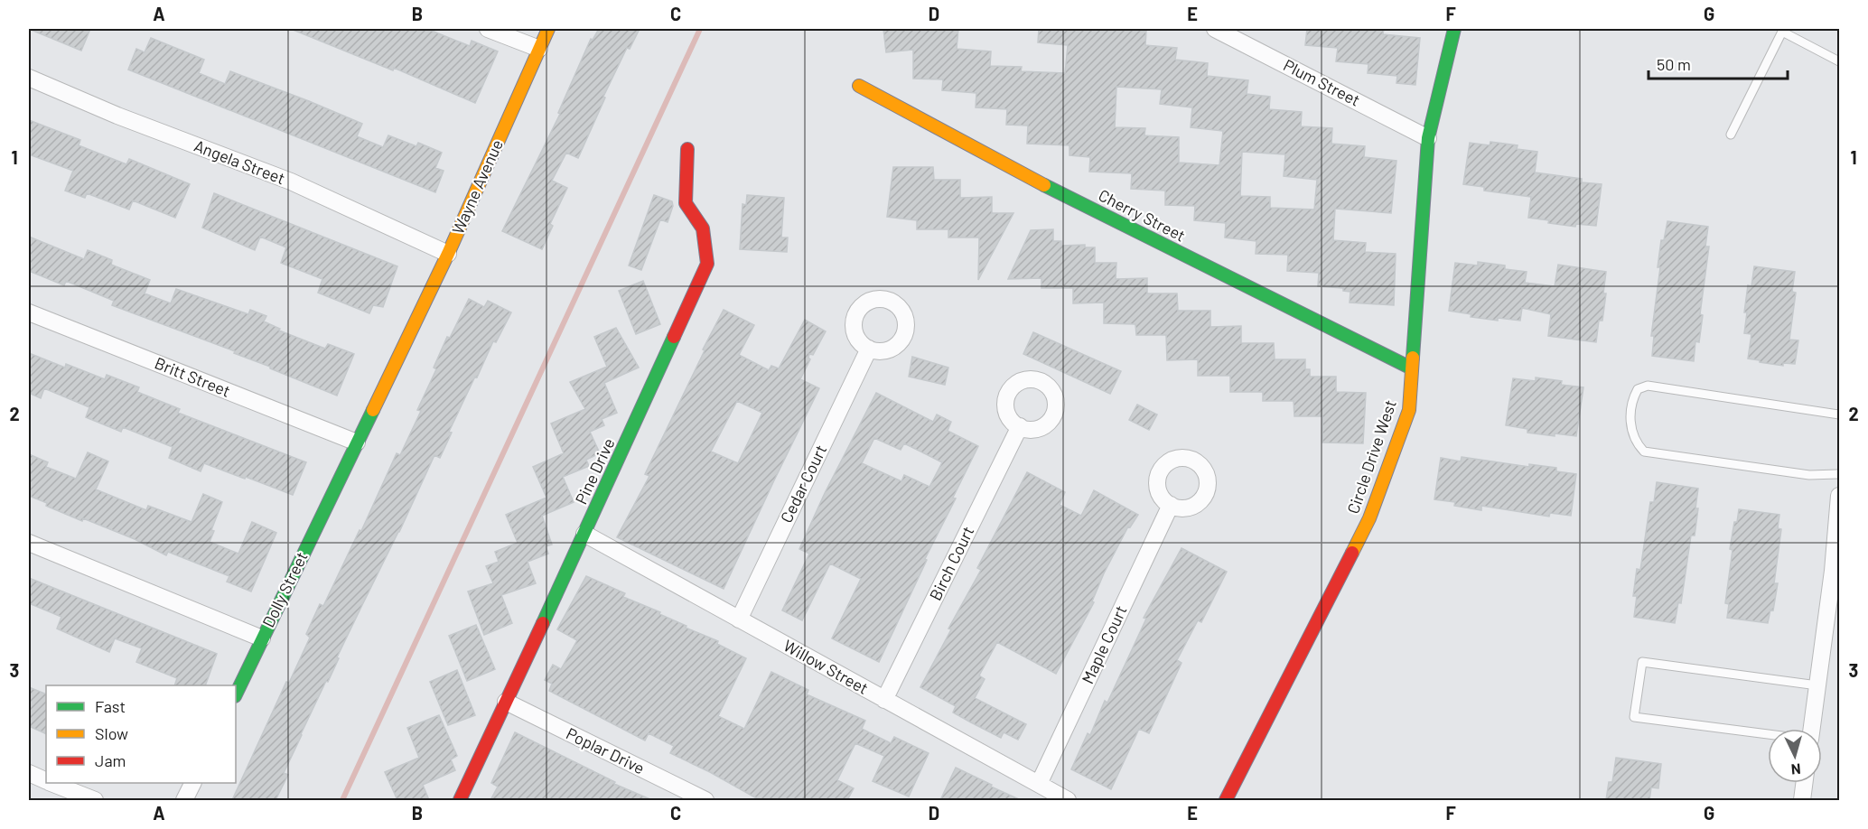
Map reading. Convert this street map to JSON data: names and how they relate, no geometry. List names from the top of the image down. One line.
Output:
{"streets":{"street":["Plum Street","Angela Street","Wayne Avenue","Cherry Street","Britt Street","Circle Drive West","Pine Drive","Cedar Court","Birch Court","Dolly Street","Maple Court","Willow Street","Poplar Drive"]},"crossings":[["Plum Street","Circle Drive West"],["Angela Street","Wayne Avenue"],["Wayne Avenue","Dolly Street"],["Cherry Street","Circle Drive West"],["Britt Street","Dolly Street"],["Pine Drive","Willow Street"],["Pine Drive","Poplar Drive"],["Cedar Court","Willow Street"],["Birch Court","Willow Street"],["Maple Court","Willow Street"]],"legend":["Fast","Slow","Jam"],"scale_bar":"50 m","north":"bottom","grid":{"columns":["A","B","C","D","E","F","G"],"rows":["1","2","3"]}}
